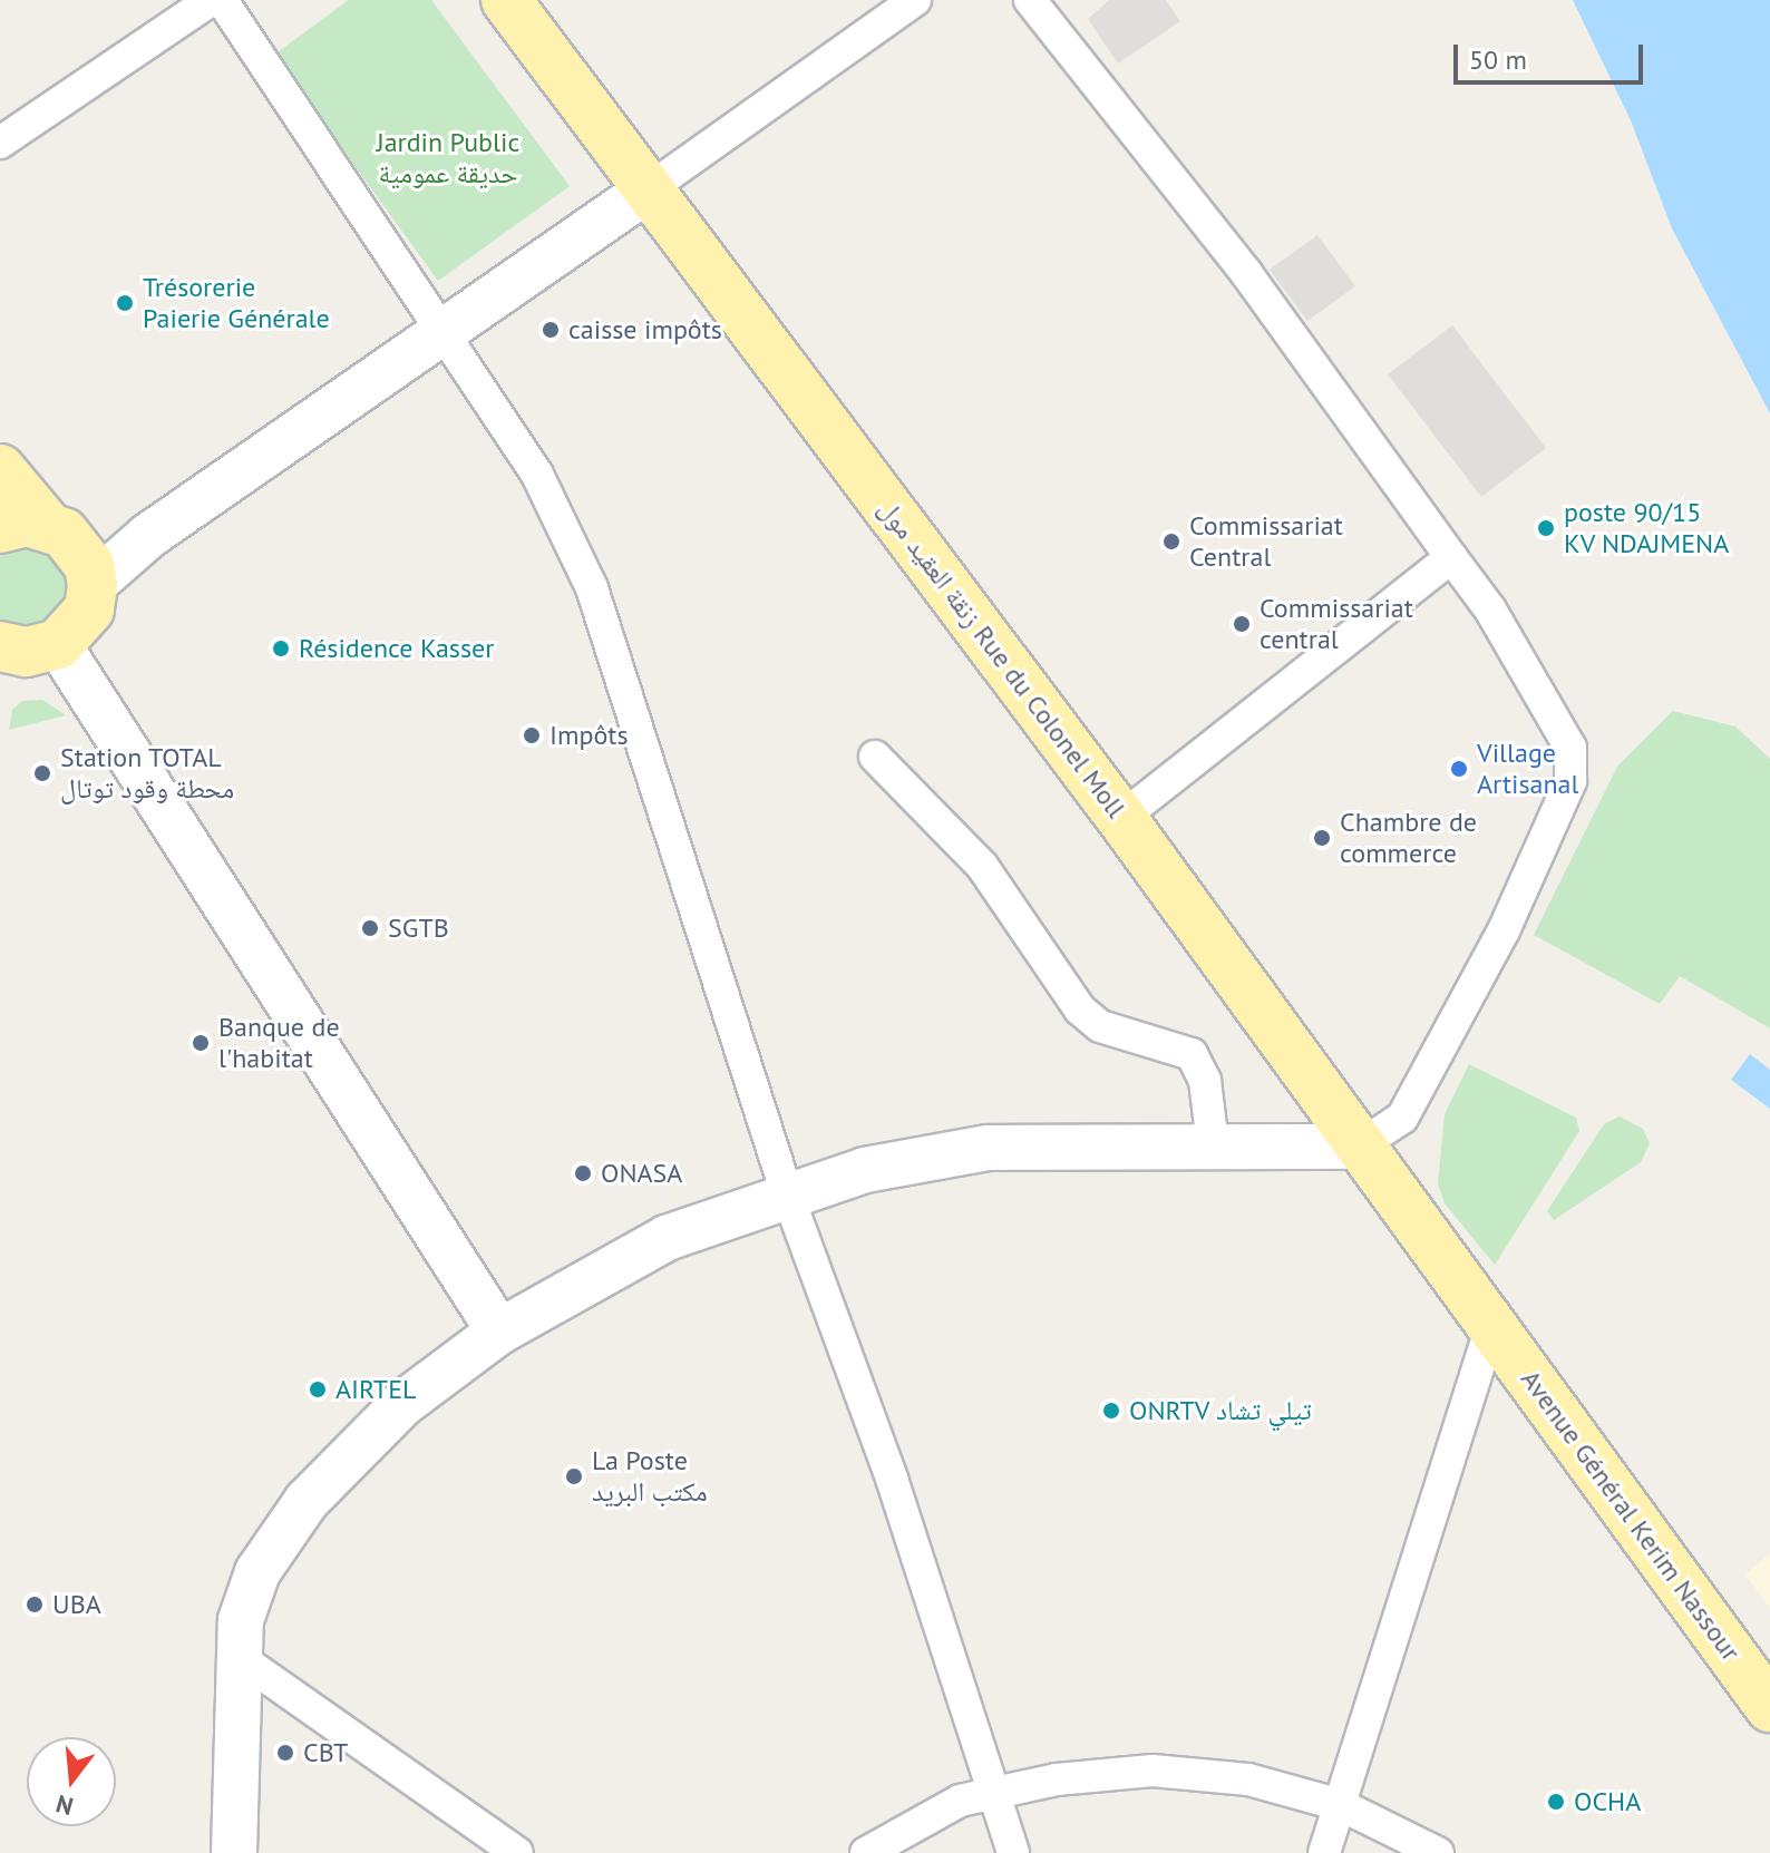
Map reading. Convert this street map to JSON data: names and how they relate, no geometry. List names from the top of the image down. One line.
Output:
{"streets":{"main road":["زنقة العقيد مول Rue du Colonel Moll","Avenue Général Kerim Nassour"]},"crossings":[["زنقة العقيد مول Rue du Colonel Moll","Avenue Général Kerim Nassour"]],"parks":["Jardin Public حديقة عمومية"],"places":["Trésorerie Paierie Générale","caisse impôts","poste 90/15 KV NDAJMENA","Commissariat Central","Commissariat central","Résidence Kasser","Impôts","Village Artisanal","Station TOTAL محطة وقود توتال","Chambre de commerce","SGTB","Banque de l'habitat","ONASA","AIRTEL","ONRTV تيلي تشاد","La Poste مكتب البريد","UBA","CBT","OCHA"],"scale_bar":"50 m","north":"bottom"}
